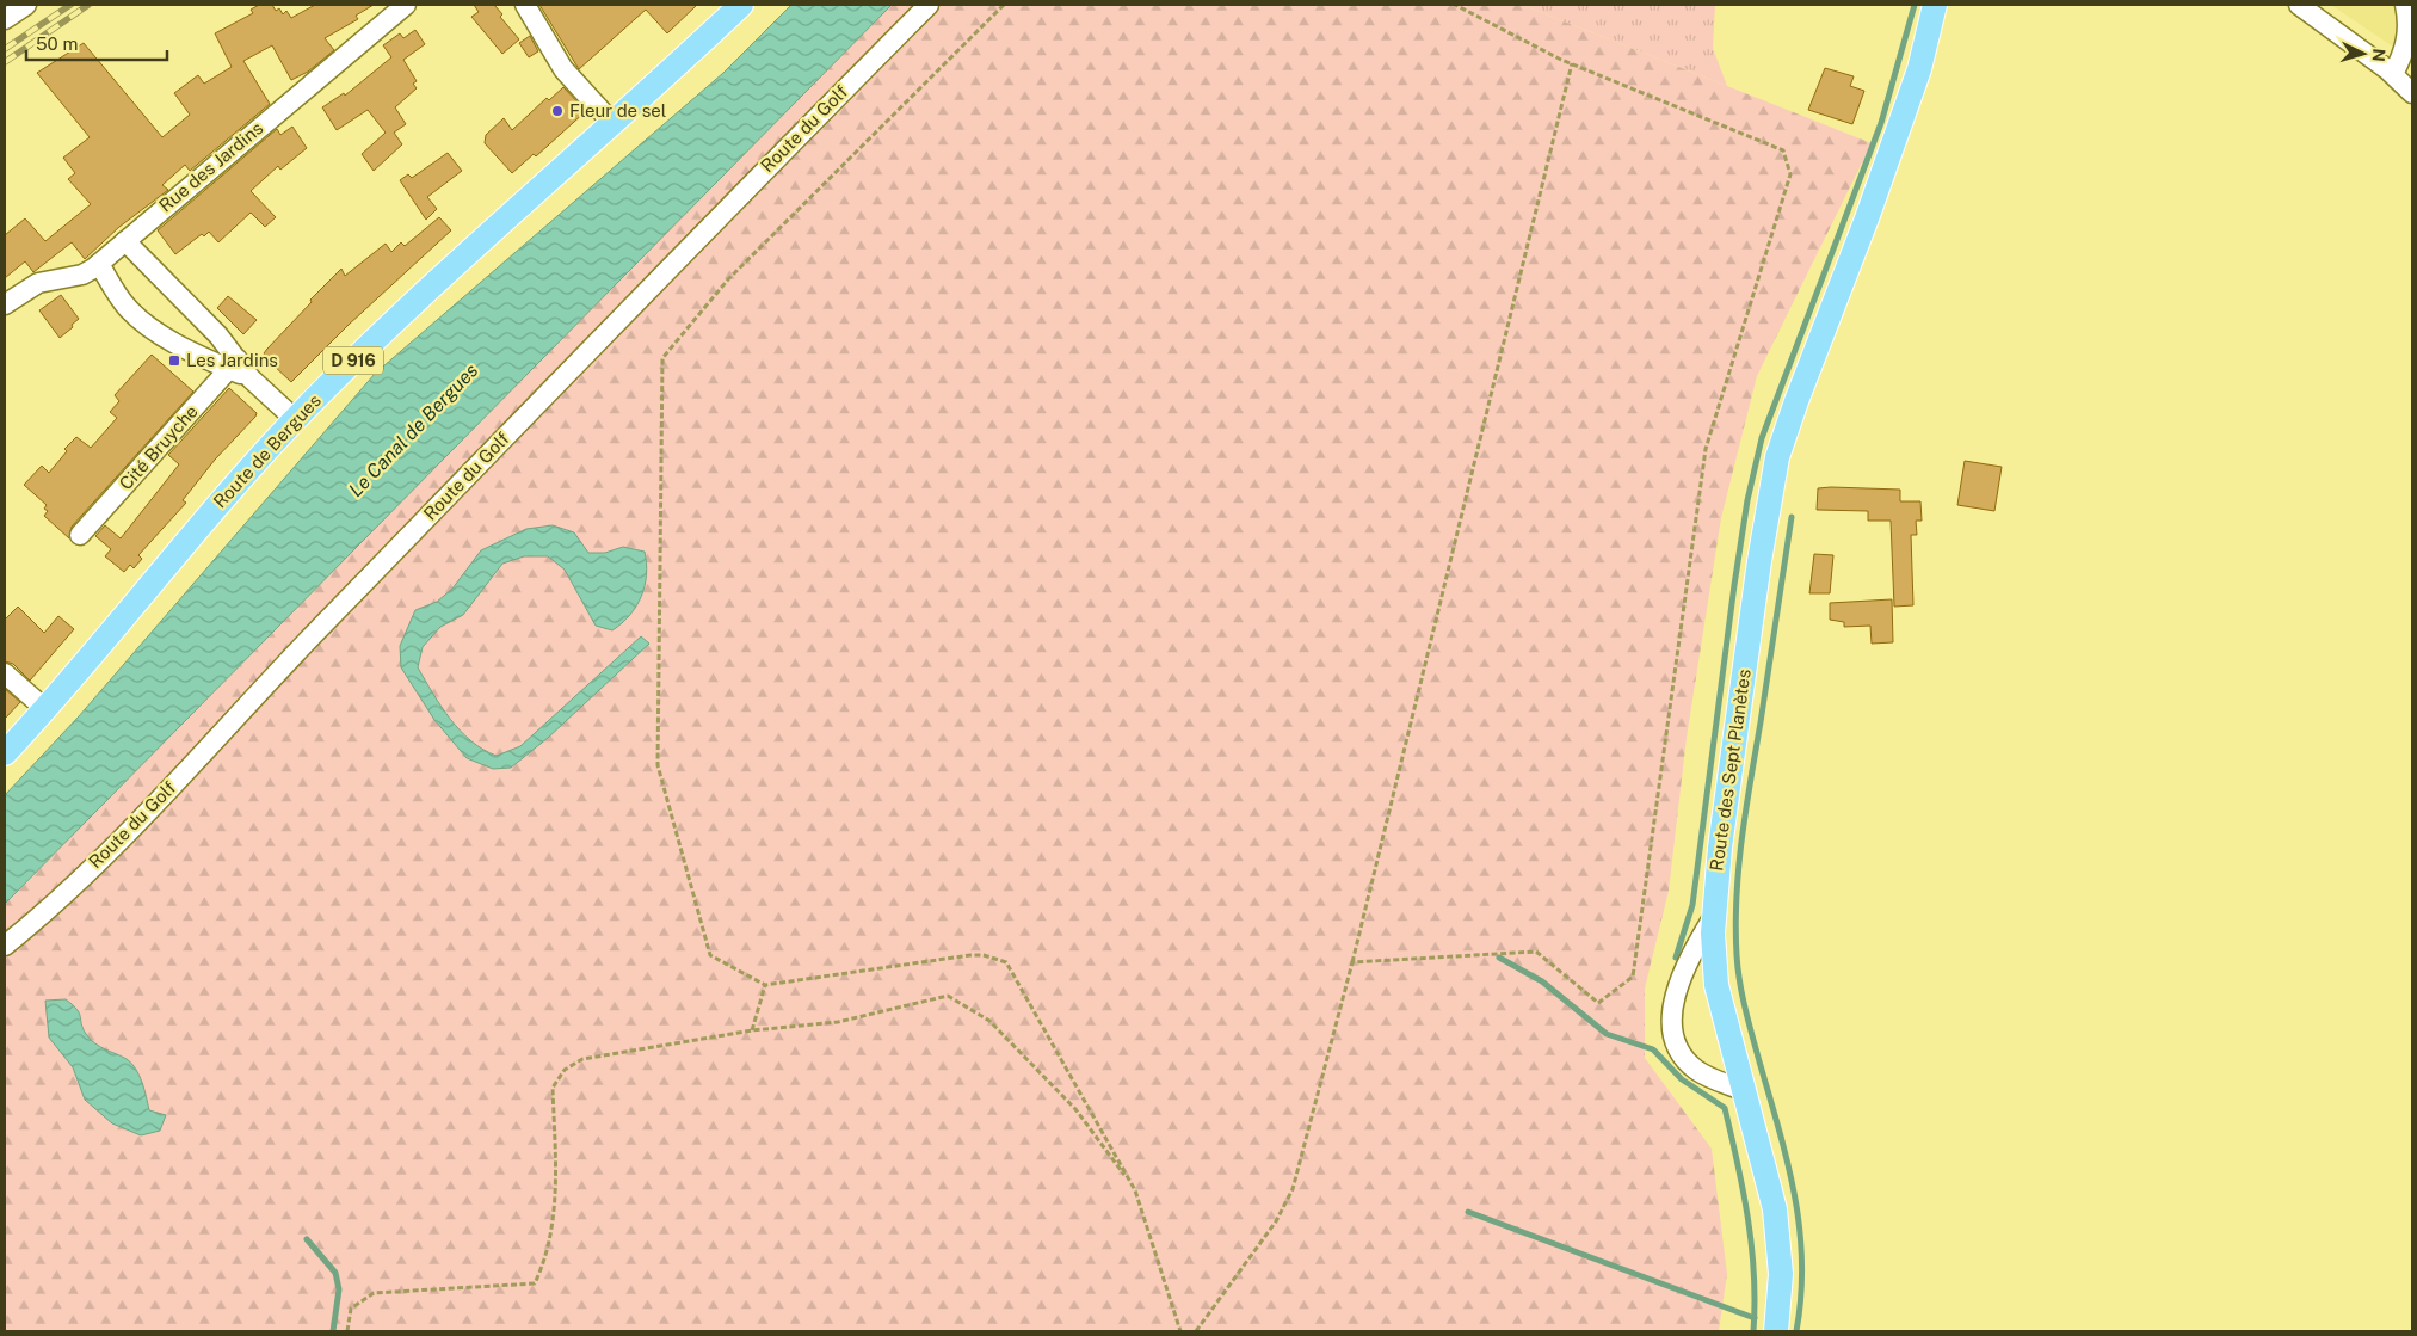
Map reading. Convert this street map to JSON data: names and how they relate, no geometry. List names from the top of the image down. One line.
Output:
{"streets":{"main road":["D 916","Route de Bergues","Route des Sept Planètes"],"street":["Route du Golf","Rue des Jardins","Cité Bruyche"]},"water":["Le Canal de Bergues"],"places":{"other":["Fleur de sel"],"transit":["Les Jardins"]},"scale_bar":"50 m","north":"right"}
